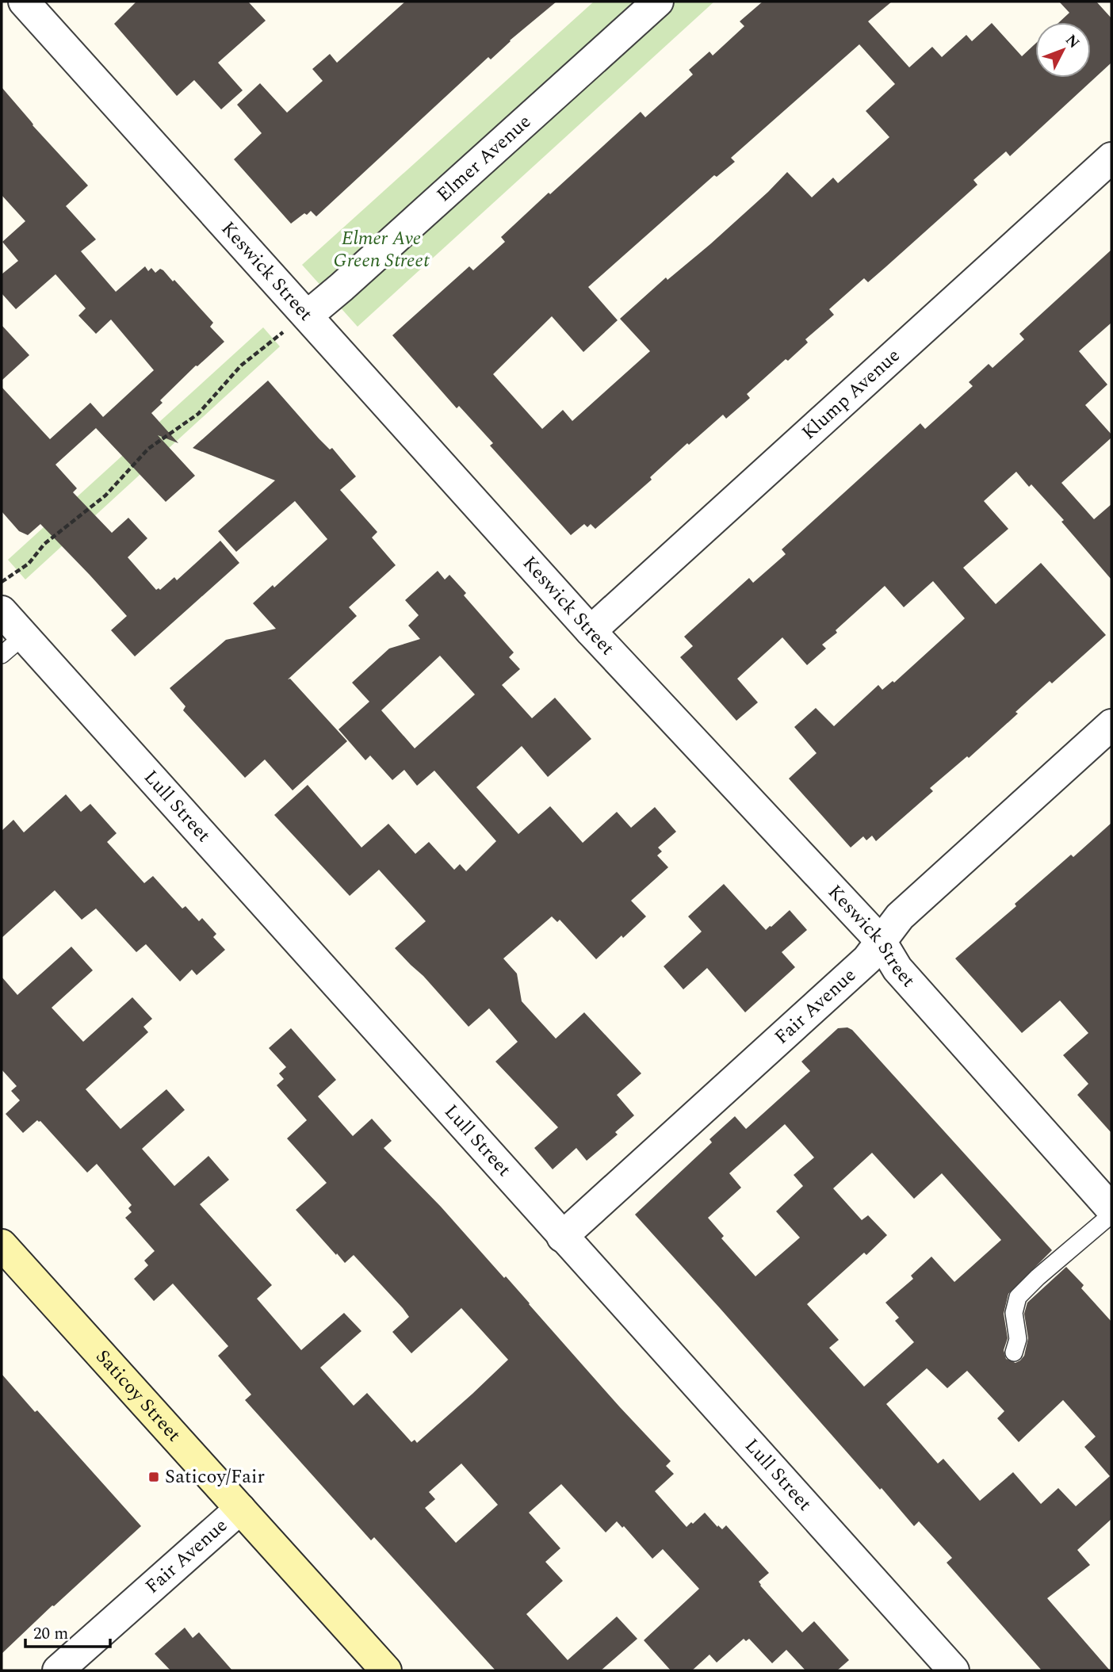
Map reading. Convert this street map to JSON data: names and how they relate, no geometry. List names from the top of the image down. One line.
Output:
{"streets":{"main road":["Saticoy Street"],"street":["Elmer Avenue","Keswick Street","Klump Avenue","Lull Street","Fair Avenue"]},"crossings":[["Elmer Avenue","Keswick Street"],["Keswick Street","Klump Avenue"],["Keswick Street","Fair Avenue"],["Lull Street","Fair Avenue"],["Fair Avenue","Saticoy Street"]],"parks":["Elmer Ave Green Street"],"places":{"transit":["Saticoy/Fair"]},"scale_bar":"20 m","north":"top right"}
